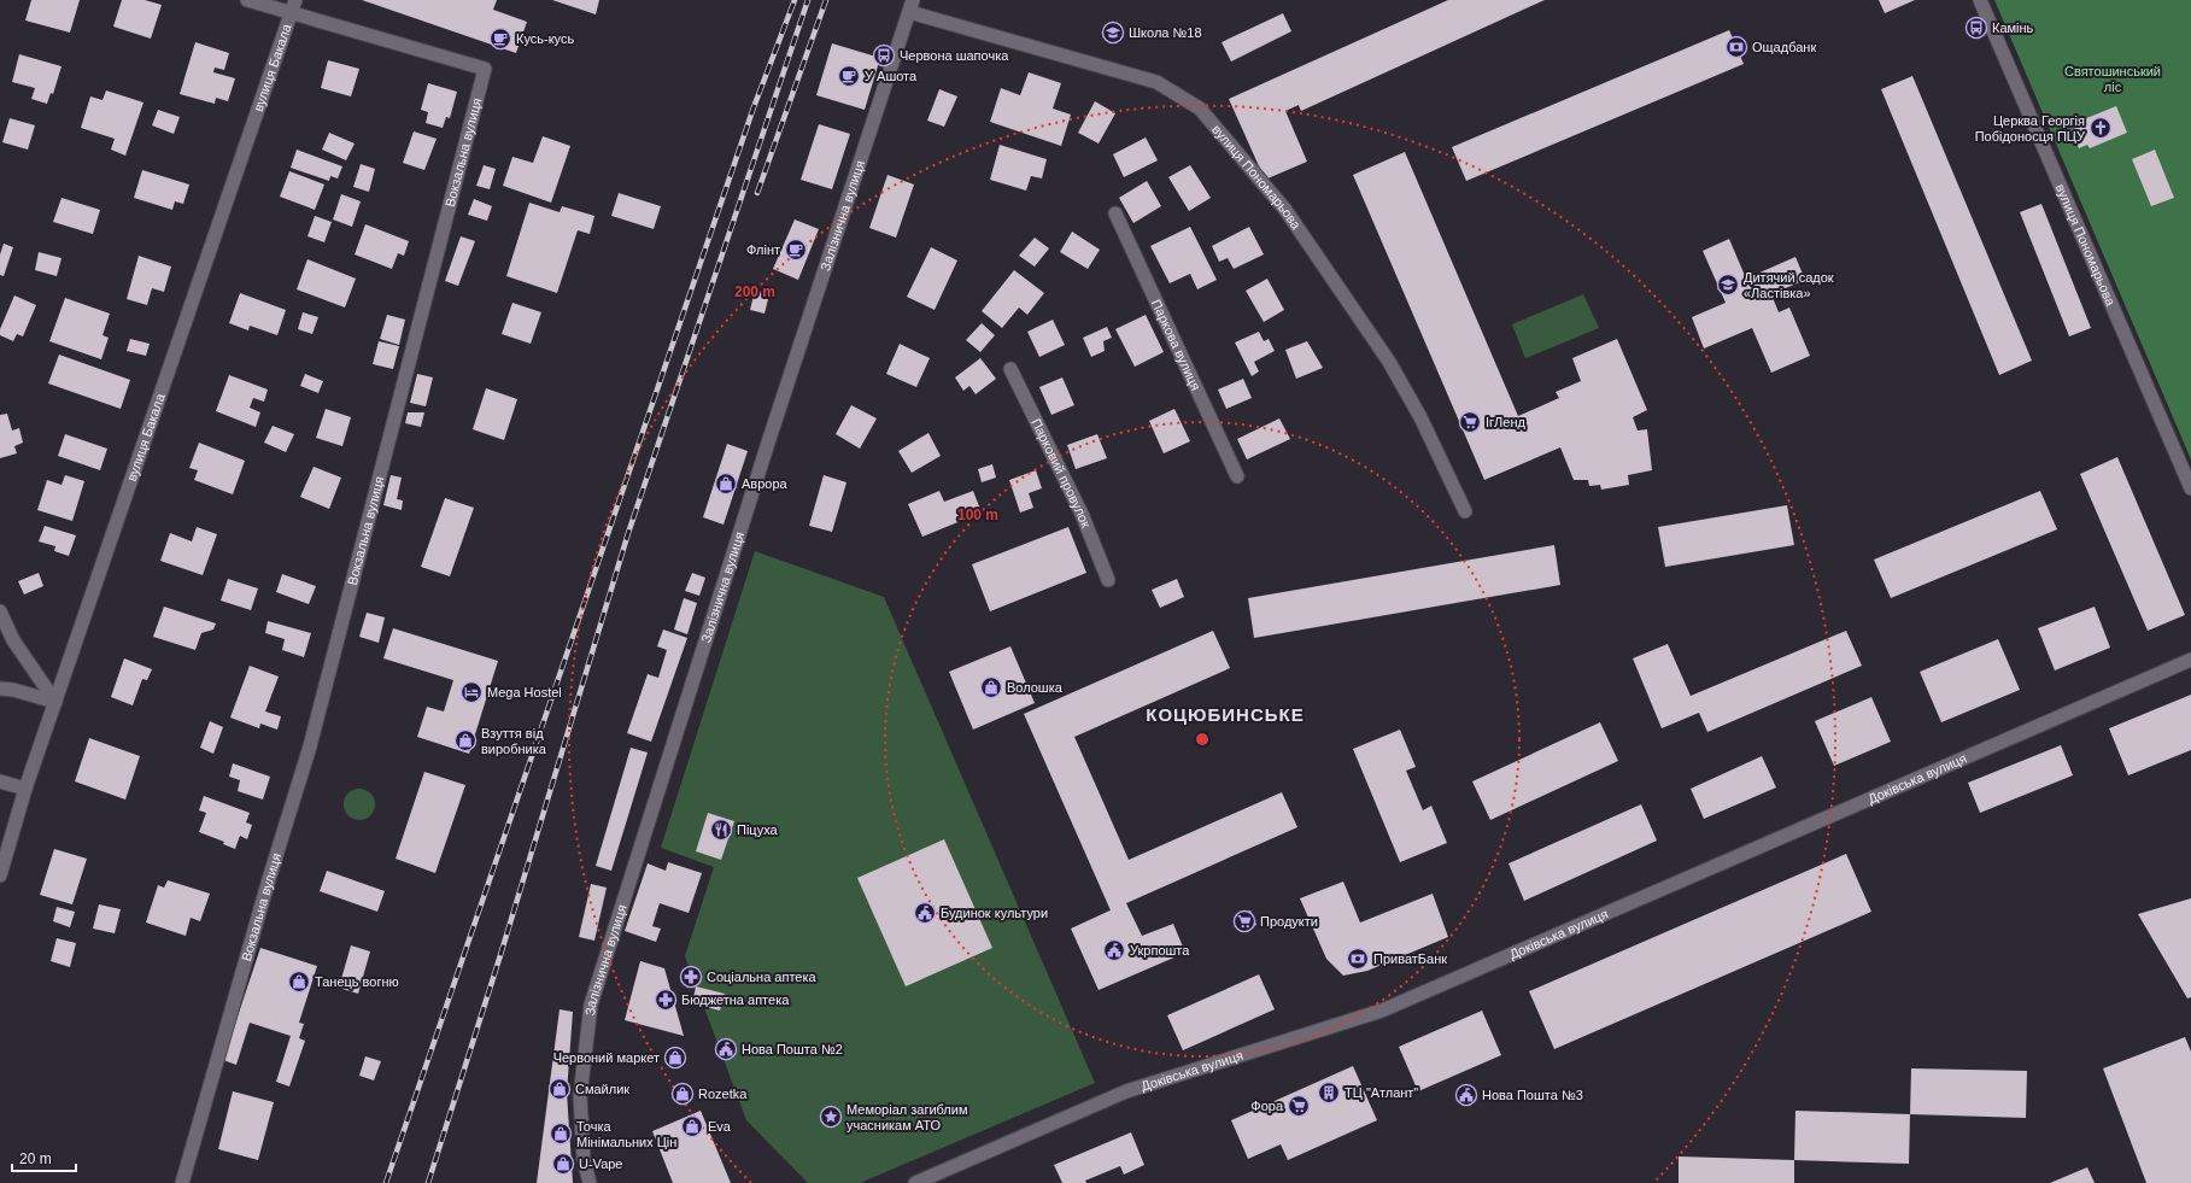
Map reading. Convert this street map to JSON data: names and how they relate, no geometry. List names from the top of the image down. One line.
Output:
{"streets":{"street":["вулиця Бакала","Вокзальна вулиця","вулиця Пономарьова","Залізнична вулиця","Паркова вулиця","Парковий провулок","Доківська вулиця"]},"crossings":[["вулиця Бакала","Вокзальна вулиця"],["вулиця Пономарьова","Залізнична вулиця"]],"districts":["КОЦЮБИНСЬКЕ"],"parks":["Святошинський ліс"],"places":{"bus stop":["Камінь","Червона шапочка"],"school or university":["Школа №18","Дитячий садок «Ластівка»"],"cafe":["Кусь-кусь","У Ашота","Флінт"],"bank":["Ощадбанк","ПриватБанк"],"church":["Церква Георгія Побідоносця ПЦУ"],"supermarket":["ІгЛенд","Продукти","Фора"],"shop":["Аврора","Волошка","Взуття від виробника","Танець вогню","Червоний маркет","Смайлик","Rozetka","Eva","Точка Мінімальних Цін","U-Vape"],"hotel":["Mega Hostel"],"restaurant":["Піцуха"],"public building":["Будинок культури","Укрпошта","Нова Пошта №2","Нова Пошта №3"],"pharmacy":["Соціальна аптека","Бюджетна аптека"],"building":["ТЦ \"Атлант\""],"place":["Меморіал загиблим учасникам АТО"]},"scale_bar":"20 m","rings":["200 m","100 m"]}
